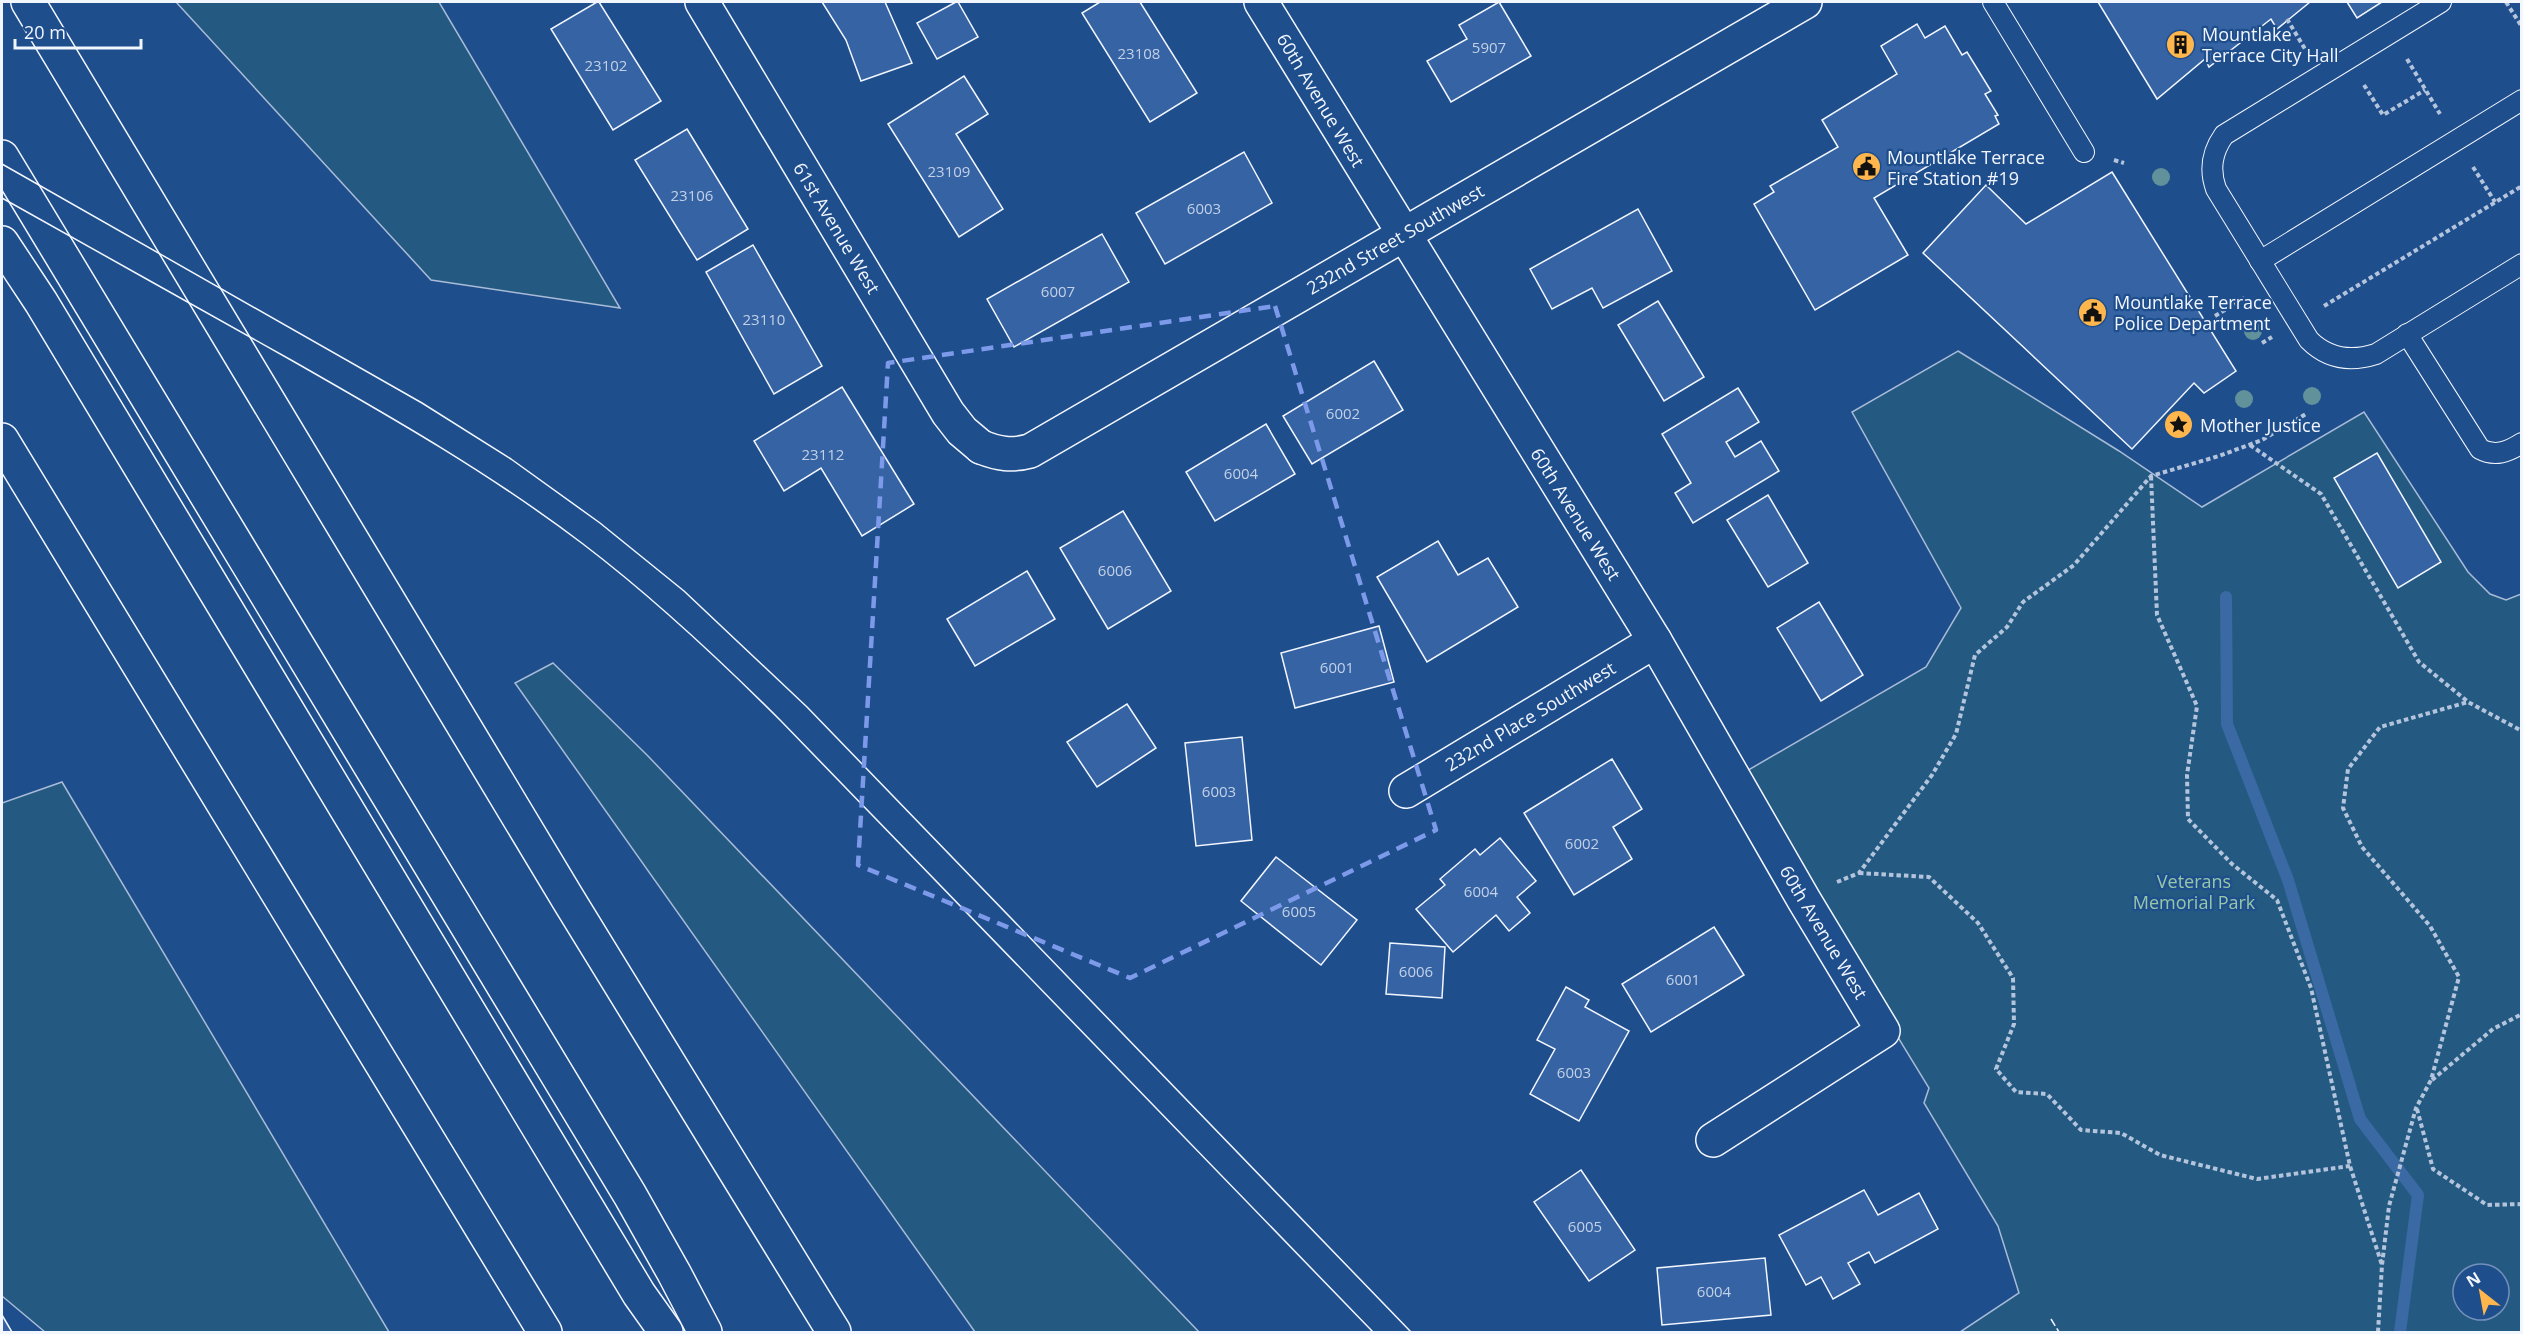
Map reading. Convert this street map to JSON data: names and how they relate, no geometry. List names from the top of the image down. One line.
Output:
{"streets":{"main road":["60th Avenue West","61st Avenue West","232nd Street Southwest","232nd Place Southwest"]},"crossings":[["60th Avenue West","232nd Street Southwest"],["60th Avenue West","232nd Place Southwest"],["61st Avenue West","232nd Street Southwest"]],"parks":["Veterans Memorial Park"],"places":{"building":["Mountlake Terrace City Hall"],"public building":["Mountlake Terrace Fire Station #19","Mountlake Terrace Police Department"],"place":["Mother Justice"]},"house_numbers":["5907","23108","23102","23109","23106","6003","6007","23110","6002","23112","6004","6006","6001","6003","6002","6004","6005","6006","6001","6003","6005","6004"],"scale_bar":"20 m","north":"top left"}
